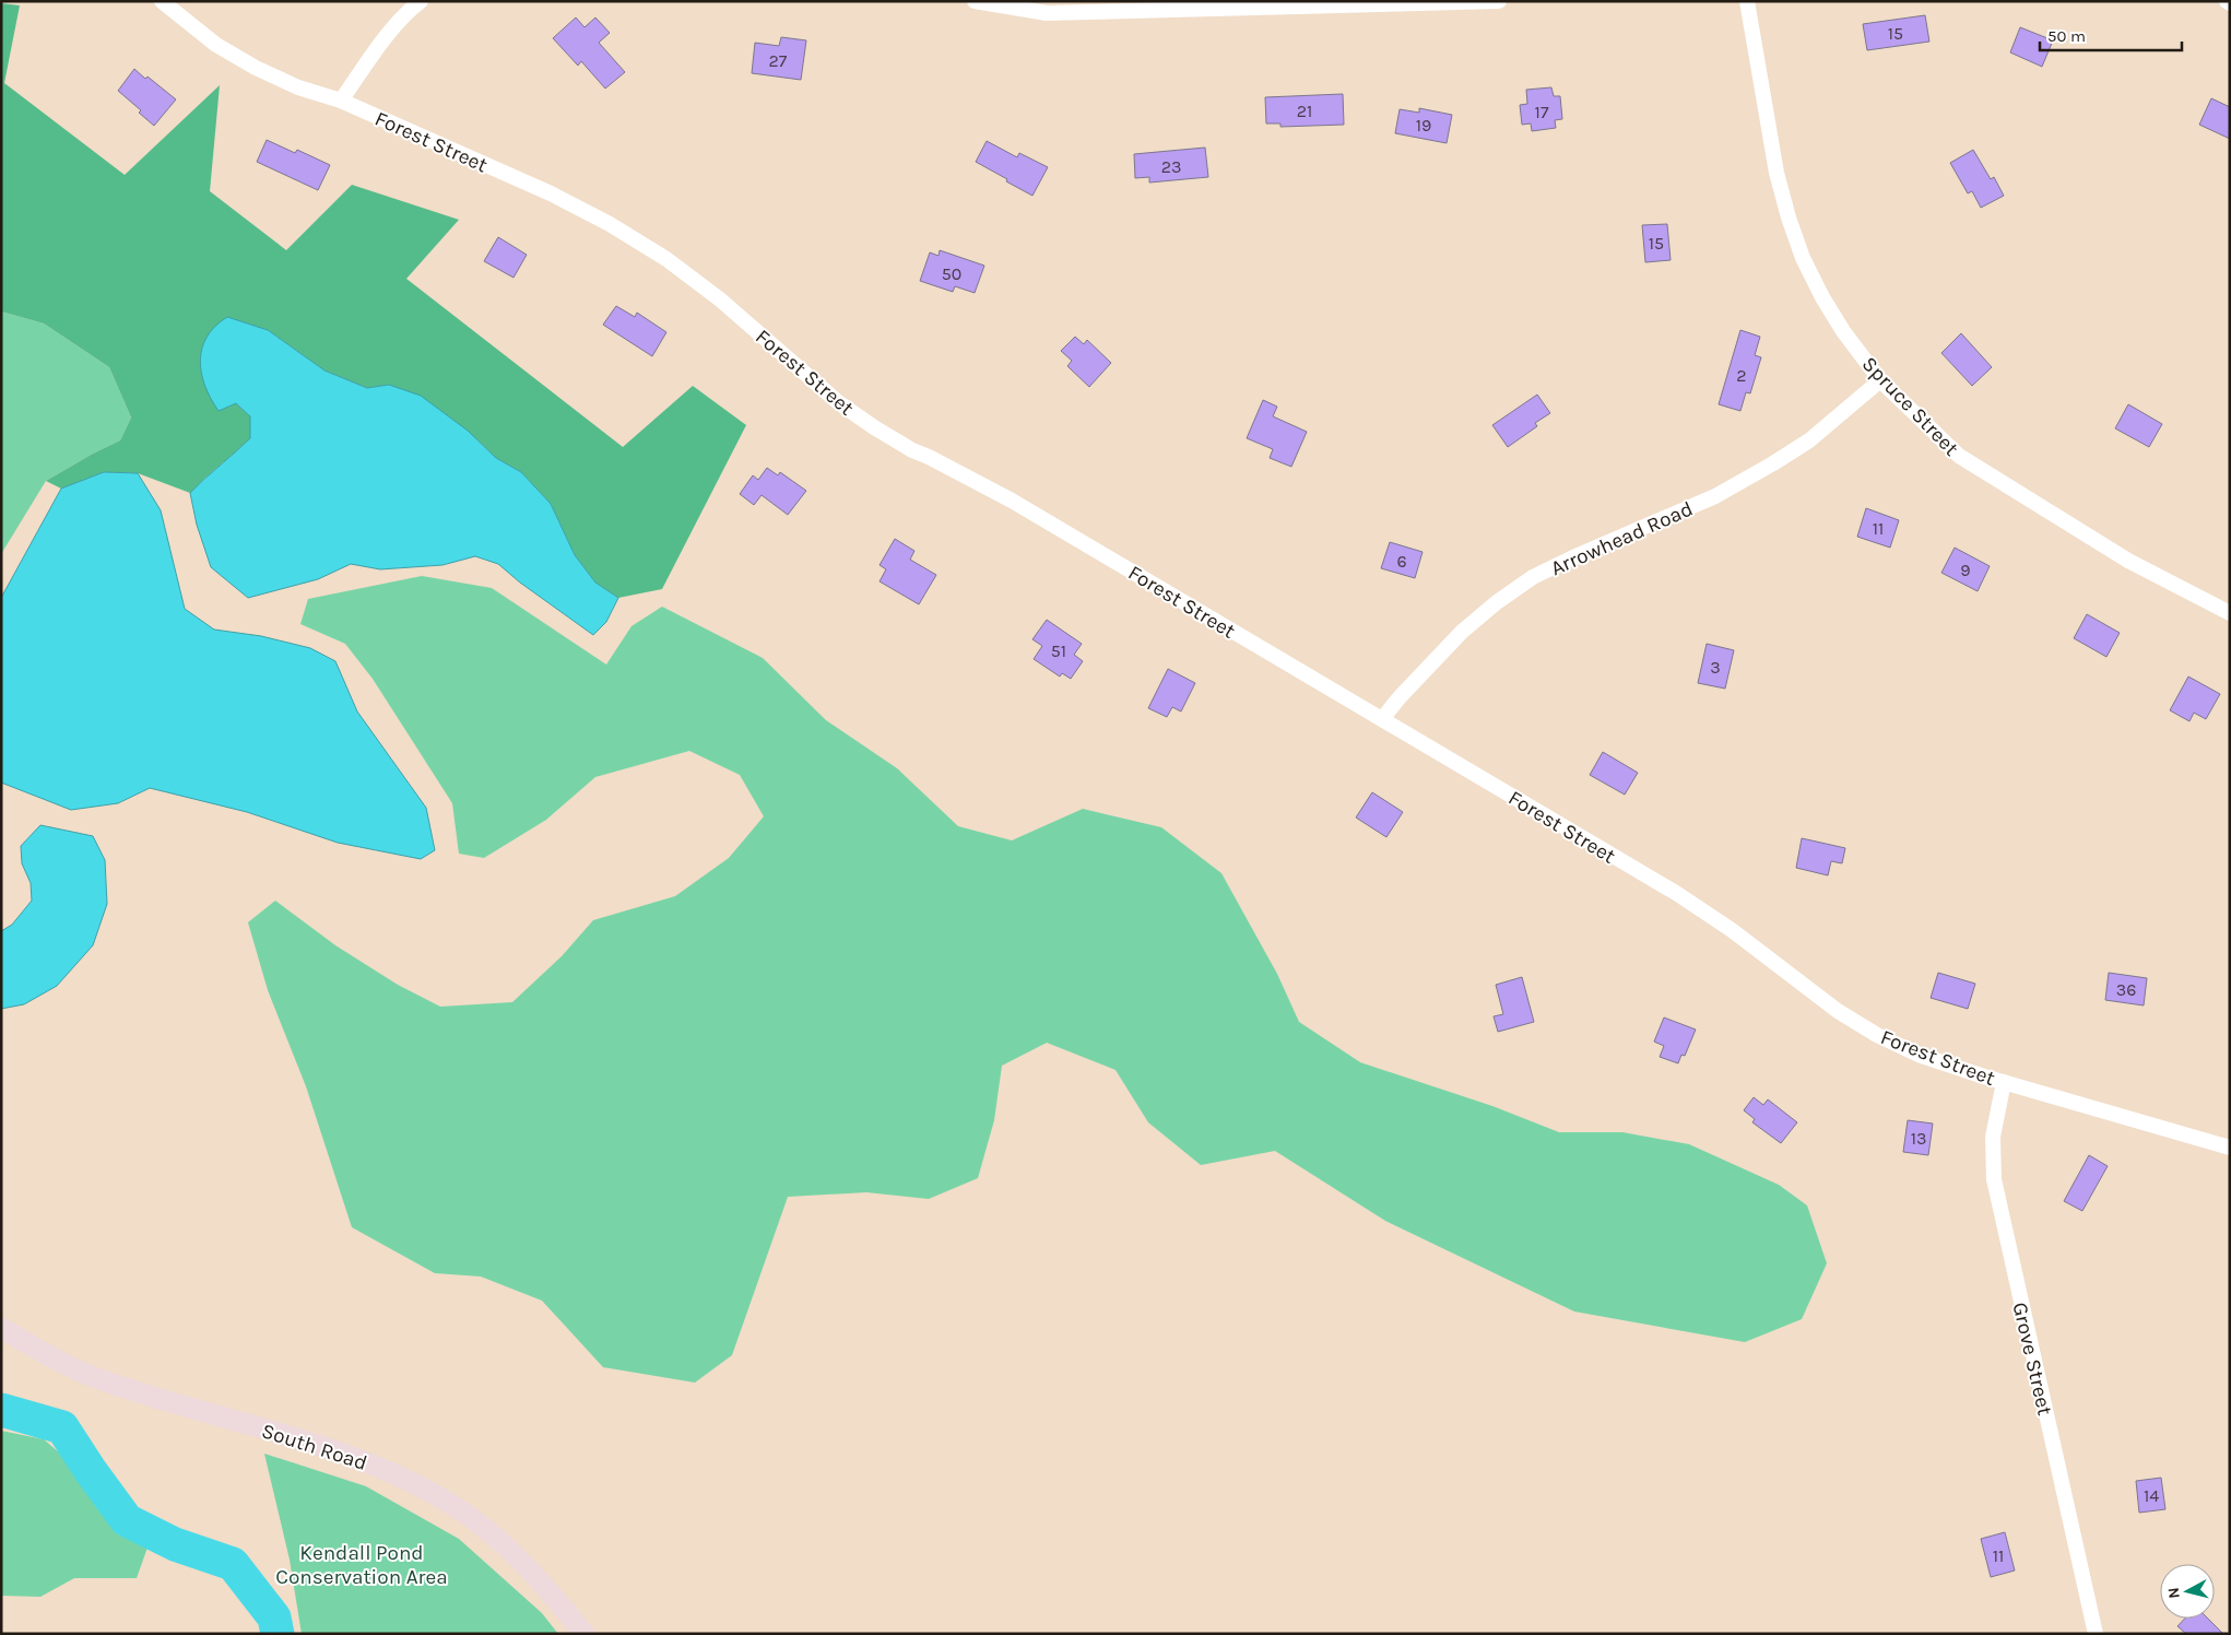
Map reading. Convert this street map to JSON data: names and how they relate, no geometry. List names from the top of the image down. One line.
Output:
{"streets":{"street":["Forest Street","Spruce Street","Arrowhead Road","Grove Street","South Road"]},"crossings":[["Forest Street","Arrowhead Road"],["Forest Street","Grove Street"],["Spruce Street","Arrowhead Road"]],"parks":["Kendall Pond Conservation Area"],"house_numbers":["15","27","21","17","19","23","15","50","2","11","6","9","51","3","36","13","14","11"],"scale_bar":"50 m","north":"left"}
